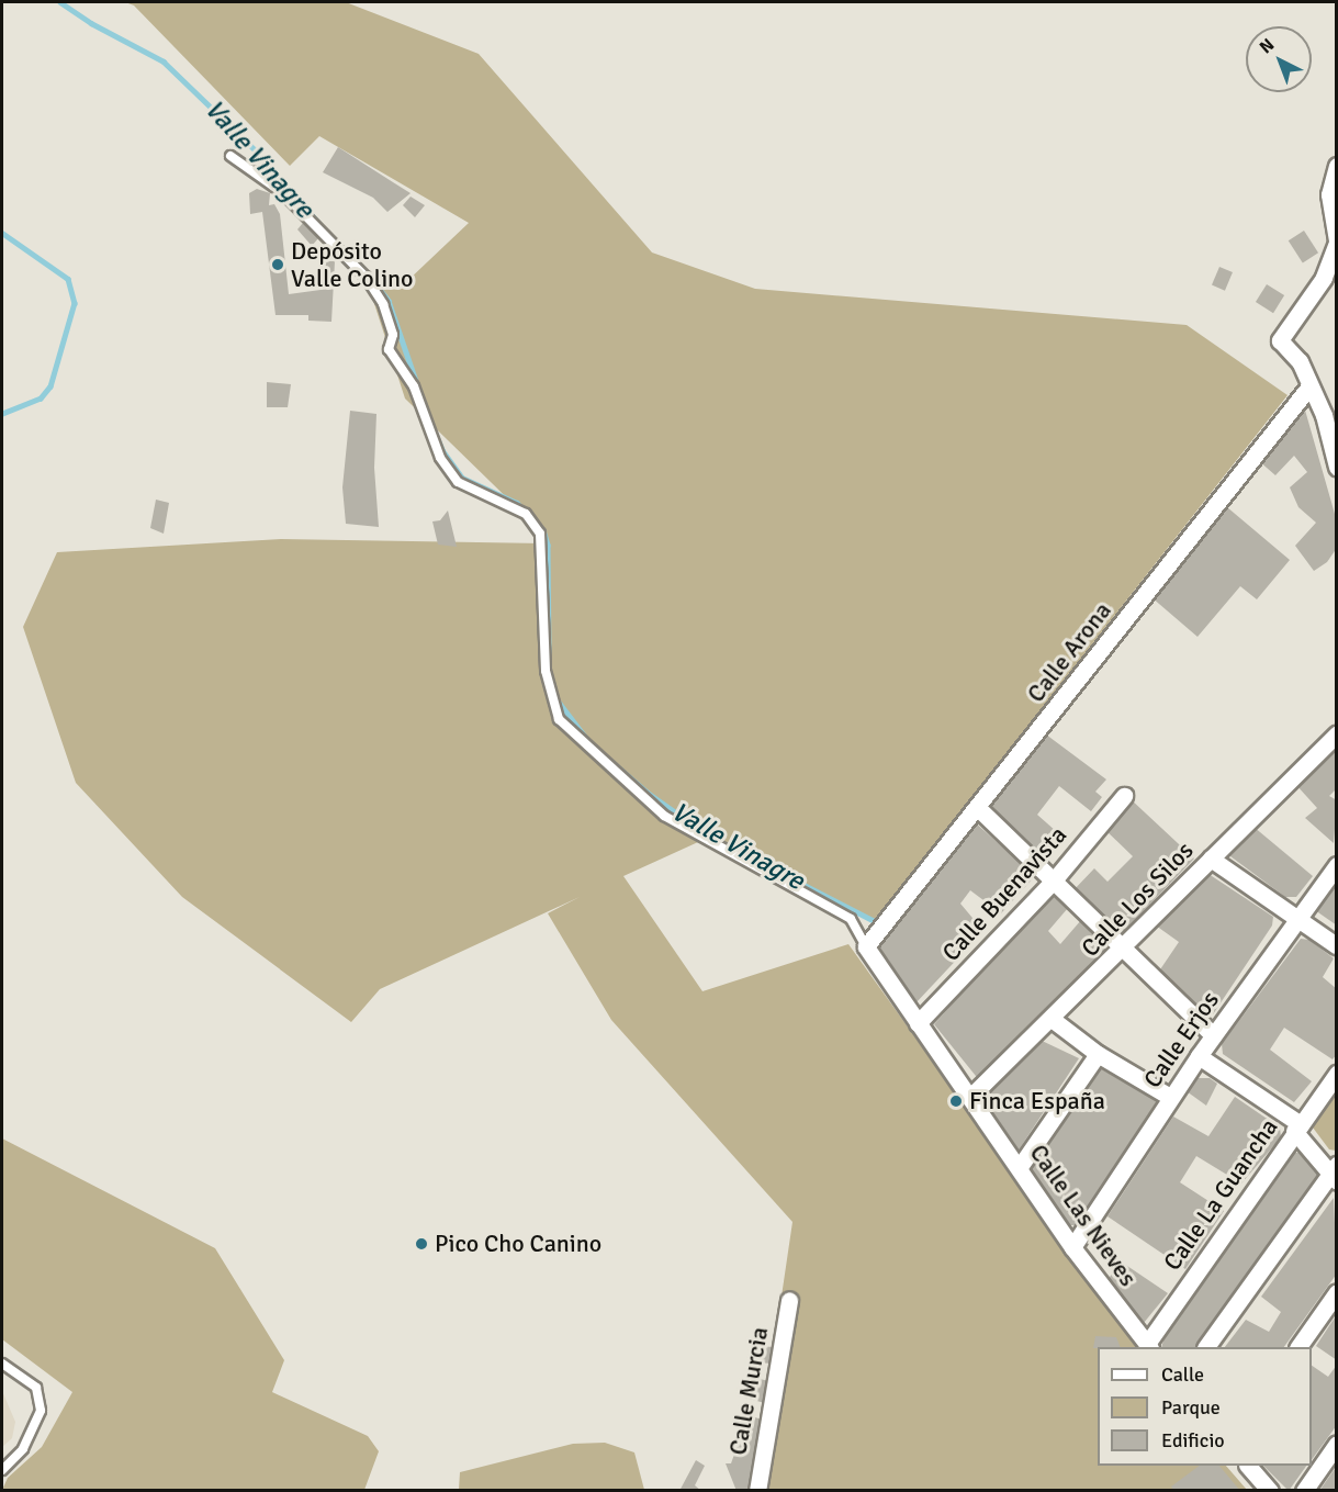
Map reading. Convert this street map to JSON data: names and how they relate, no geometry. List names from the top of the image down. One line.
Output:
{"streets":{"street":["Calle Arona","Calle Buenavista","Calle Los Silos","Calle Erjos","Calle La Guancha","Calle Las Nieves","Calle Murcia"]},"crossings":[["Calle Arona","Calle Las Nieves"],["Calle Buenavista","Calle Las Nieves"],["Calle Los Silos","Calle Las Nieves"],["Calle Erjos","Calle Las Nieves"],["Calle La Guancha","Calle Las Nieves"]],"water":["Valle Vinagre"],"places":["Depósito Valle Colino","Finca España","Pico Cho Canino"],"legend":["Calle","Parque","Edificio"],"north":"top left"}
